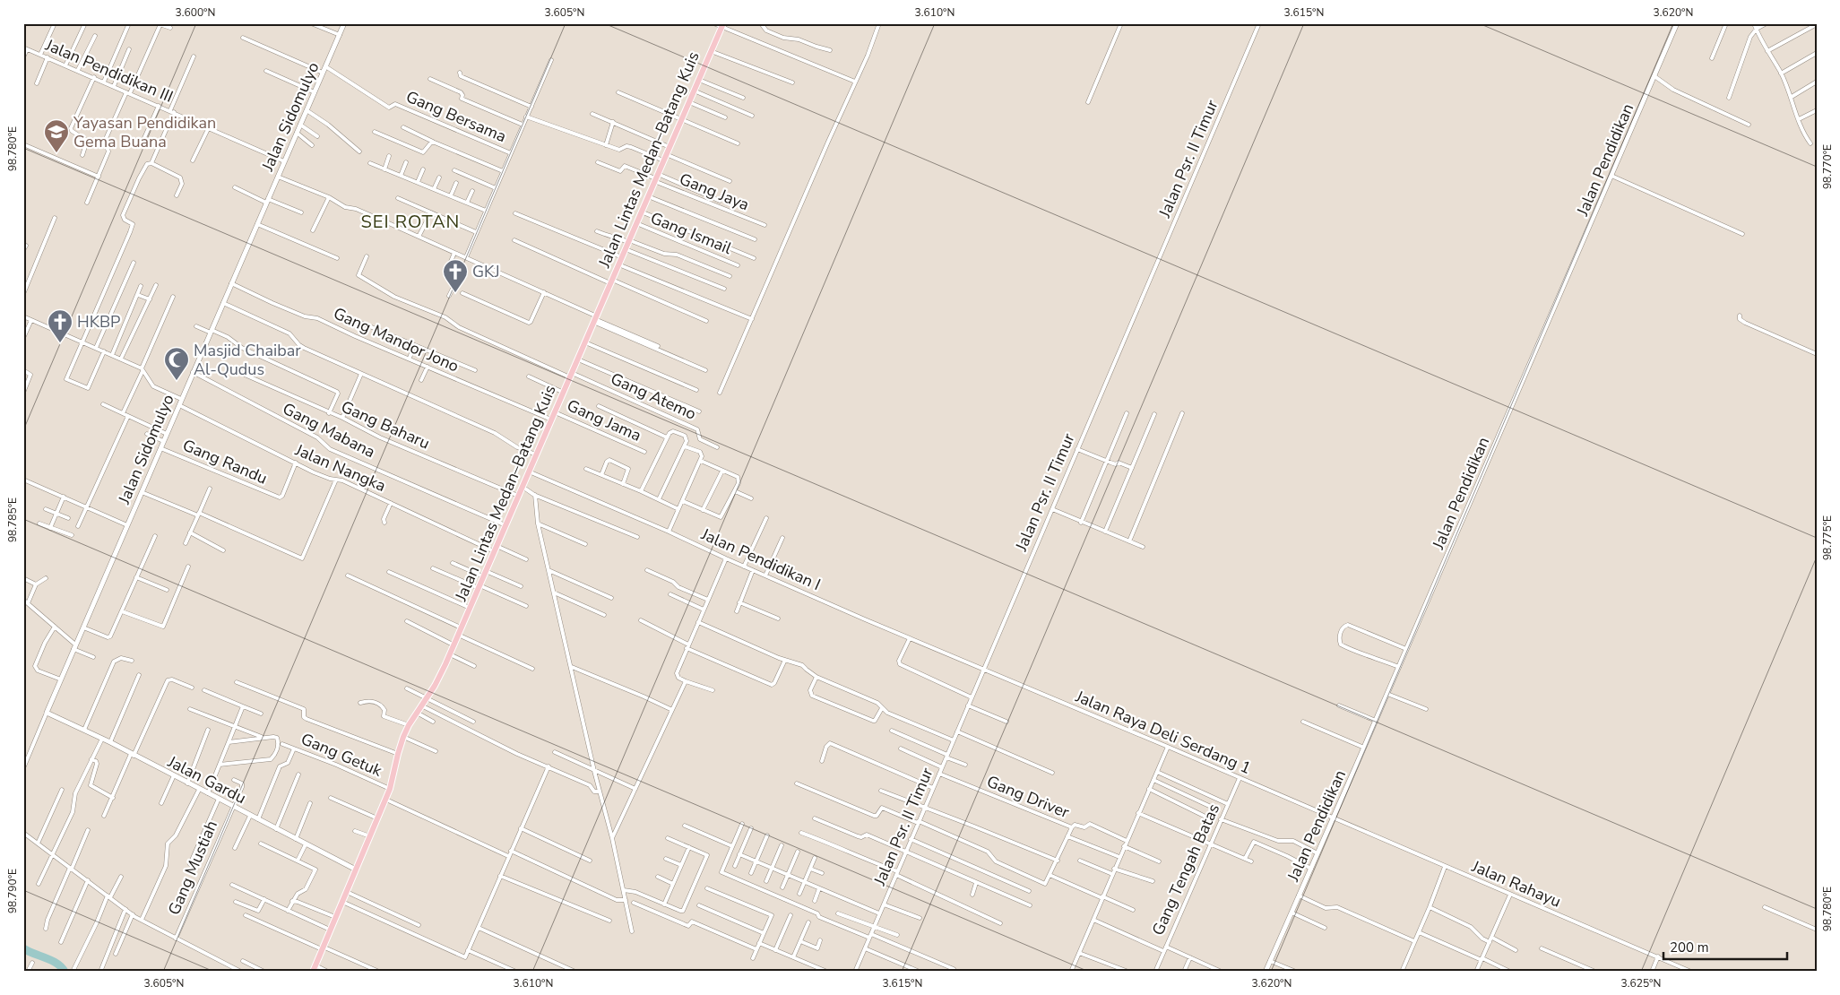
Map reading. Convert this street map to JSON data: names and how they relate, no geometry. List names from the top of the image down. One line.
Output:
{"streets":{"highway":["Jalan Lintas Medan–Batang Kuis"],"street":["Jalan Pendidikan III","Jalan Sidomulyo","Gang Bersama","Jalan Psr. II Timur","Jalan Pendidikan","Gang Jaya","Gang Ismail","Gang Mandor Jono","Gang Atemo","Gang Jama","Gang Baharu","Gang Mabana","Gang Randu","Jalan Nangka","Jalan Pendidikan I","Jalan Raya Deli Serdang 1","Gang Getuk","Jalan Gardu","Gang Driver","Gang Mustiah","Gang Tengah Batas","Jalan Rahayu"]},"crossings":[["Jalan Pendidikan III","Jalan Sidomulyo"],["Jalan Sidomulyo","Gang Bersama"],["Jalan Sidomulyo","Gang Mandor Jono"],["Jalan Sidomulyo","Gang Mabana"],["Jalan Sidomulyo","Gang Randu"],["Jalan Sidomulyo","Jalan Nangka"],["Jalan Sidomulyo","Jalan Gardu"],["Jalan Psr. II Timur","Jalan Pendidikan I"],["Jalan Psr. II Timur","Jalan Raya Deli Serdang 1"],["Jalan Psr. II Timur","Gang Driver"],["Jalan Lintas Medan–Batang Kuis","Gang Jaya"],["Jalan Lintas Medan–Batang Kuis","Gang Ismail"],["Jalan Lintas Medan–Batang Kuis","Gang Mandor Jono"],["Jalan Lintas Medan–Batang Kuis","Gang Atemo"],["Jalan Lintas Medan–Batang Kuis","Gang Jama"],["Jalan Lintas Medan–Batang Kuis","Gang Baharu"],["Jalan Lintas Medan–Batang Kuis","Gang Mabana"],["Jalan Lintas Medan–Batang Kuis","Jalan Nangka"],["Jalan Lintas Medan–Batang Kuis","Jalan Pendidikan I"],["Jalan Lintas Medan–Batang Kuis","Gang Getuk"],["Jalan Lintas Medan–Batang Kuis","Jalan Gardu"],["Jalan Pendidikan","Jalan Raya Deli Serdang 1"],["Jalan Pendidikan","Jalan Rahayu"],["Gang Randu","Jalan Nangka"],["Jalan Pendidikan I","Jalan Raya Deli Serdang 1"],["Jalan Raya Deli Serdang 1","Gang Tengah Batas"],["Jalan Raya Deli Serdang 1","Jalan Rahayu"],["Jalan Gardu","Gang Mustiah"]],"districts":["SEI ROTAN"],"places":{"school or university":["Yayasan Pendidikan Gema Buana"],"church":["GKJ","HKBP"],"mosque":["Masjid Chaibar Al-Qudus"]},"scale_bar":"200 m","coordinates":["3.600°N","3.605°N","3.610°N","3.615°N","3.620°N","98.780°E","98.770°E","98.785°E","98.775°E","98.790°E","3.625°N"]}
